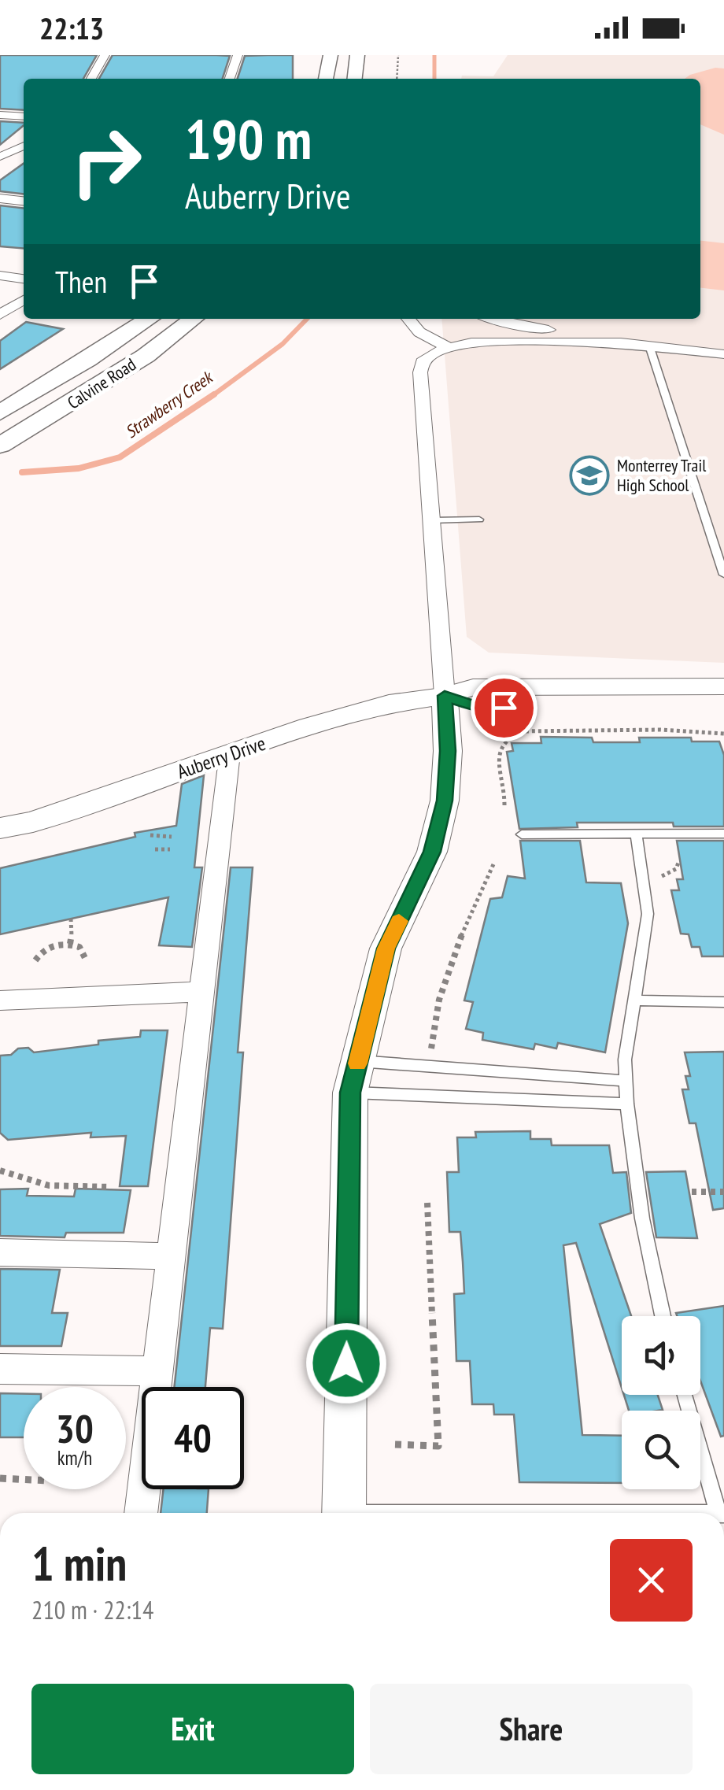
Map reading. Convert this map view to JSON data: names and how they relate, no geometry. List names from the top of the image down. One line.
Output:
{"streets":{"main road":["Calvine Road"],"street":["Auberry Drive"]},"water":["Strawberry Creek"],"places":{"school or university":["Monterrey Trail High School"]},"page":{"status":"22:13","turn":["190 m","Auberry Drive"],"then":"Then","speed":"30 km/h","limit":"40","heading":["1 min","210 m · 22:14"],"buttons":["Exit","Share"]}}
